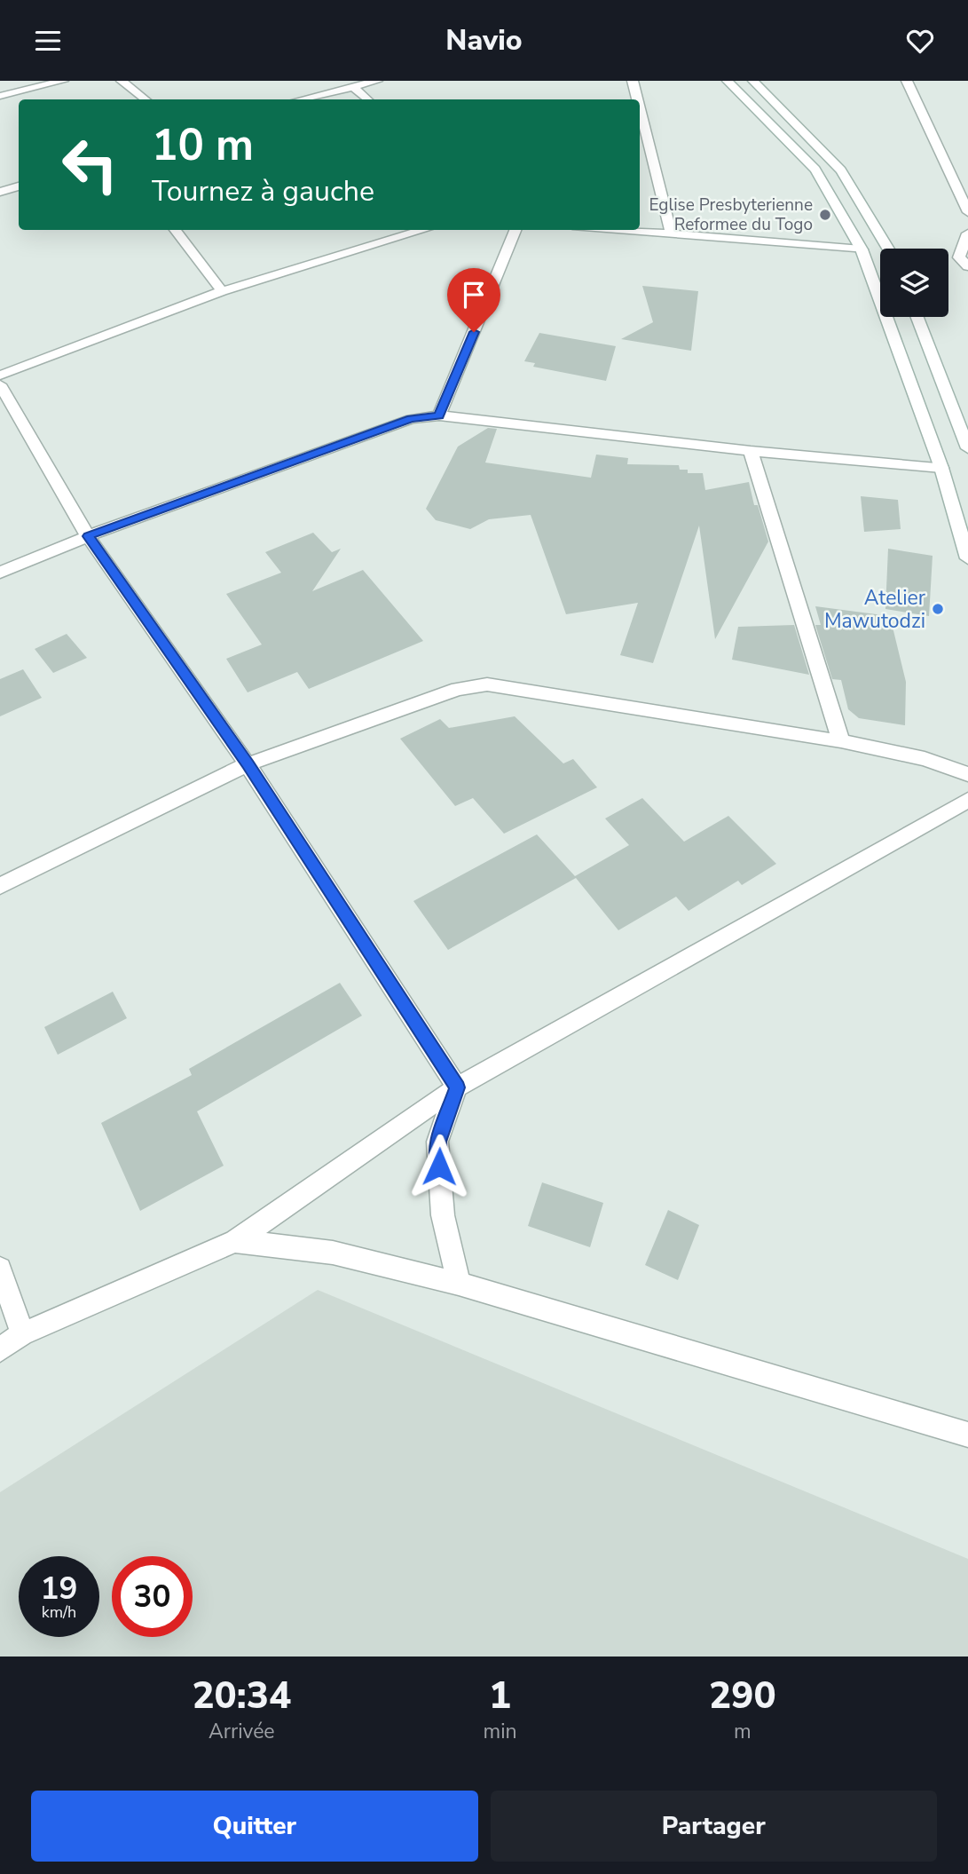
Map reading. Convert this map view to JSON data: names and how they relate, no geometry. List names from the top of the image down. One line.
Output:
{"places":["Eglise Presbyterienne Reformee du Togo","Atelier Mawutodzi"],"page":{"header":"Navio","turn":["10 m","Tournez à gauche"],"speed":"19 km/h","limit":"30","eta":["20:34","Arrivée","1","min","290","m"],"buttons":["Quitter","Partager"]}}
